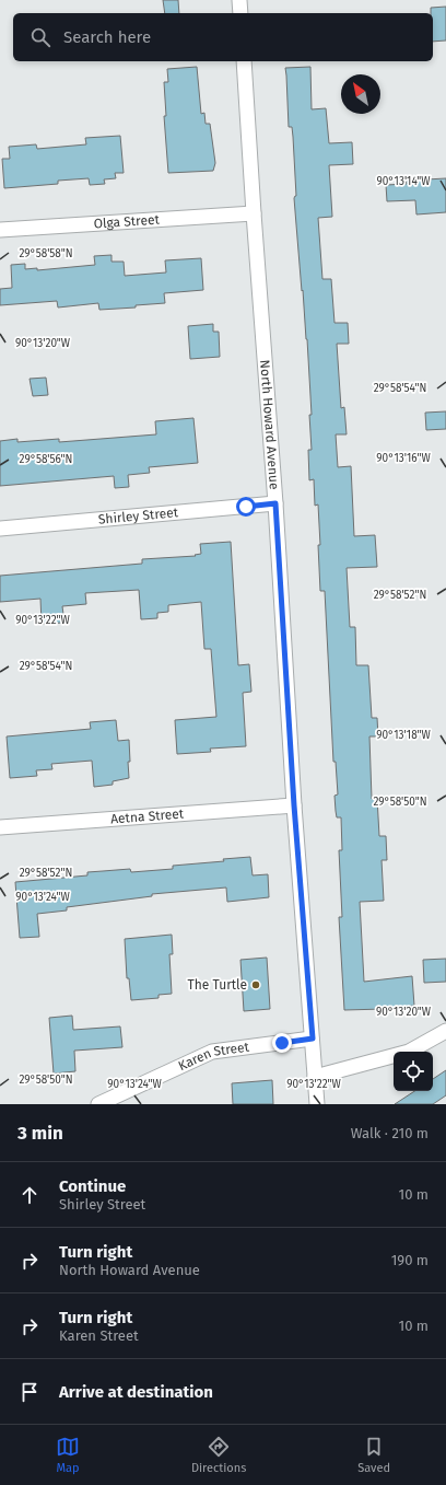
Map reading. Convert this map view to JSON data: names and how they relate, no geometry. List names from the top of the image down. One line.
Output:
{"streets":{"street":["Olga Street","North Howard Avenue","Shirley Street","Aetna Street","Karen Street"]},"crossings":[["Olga Street","North Howard Avenue"],["North Howard Avenue","Shirley Street"],["North Howard Avenue","Aetna Street"],["North Howard Avenue","Karen Street"]],"places":["The Turtle"],"north":"top left","page":{"search":"Search here","heading":["3 min","Walk · 210 m"],"list":[["Continue","Shirley Street","10 m"],["Turn right","North Howard Avenue","190 m"],["Turn right","Karen Street","10 m"],"Arrive at destination"],"nav":["Map","Directions","Saved"]},"coordinates":["90°13'14\"W","29°58'58\"N","90°13'20\"W","29°58'54\"N","90°13'16\"W","29°58'56\"N","29°58'52\"N","90°13'22\"W","90°13'18\"W","29°58'50\"N","90°13'24\"W"]}
